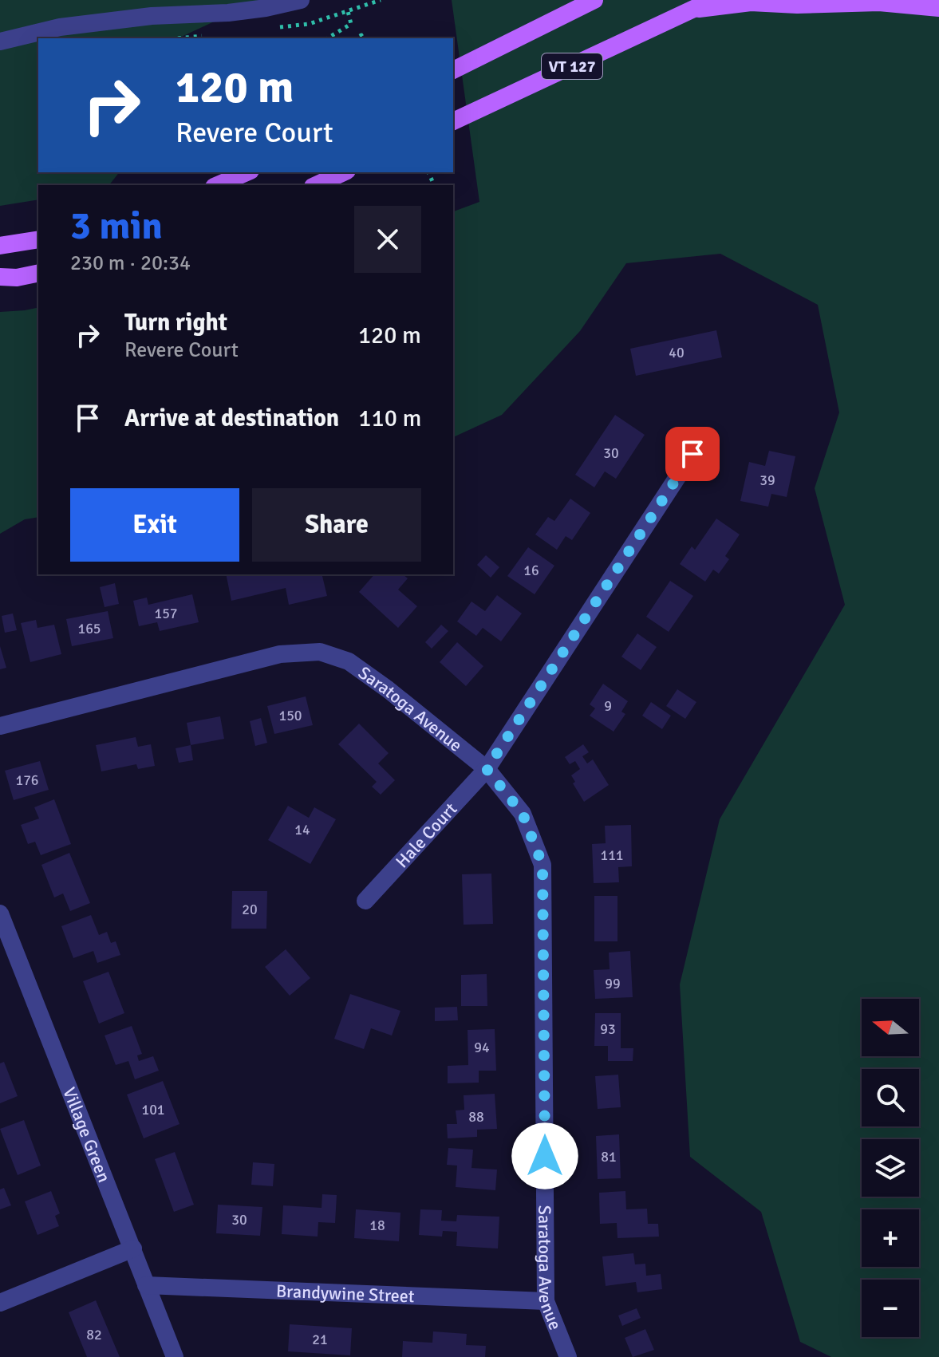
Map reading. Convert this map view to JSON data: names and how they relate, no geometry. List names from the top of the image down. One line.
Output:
{"streets":{"main road":["VT 127"],"street":["Saratoga Avenue","Hale Court","Village Green","Brandywine Street"]},"crossings":[["Saratoga Avenue","Hale Court"],["Saratoga Avenue","Brandywine Street"],["Village Green","Brandywine Street"]],"house_numbers":["40","30","39","16","157","165","9","150","176","14","111","20","99","93","94","101","88","81","30","18","82","21"],"north":"left","page":{"turn":["120 m","Revere Court"],"heading":["3 min","230 m · 20:34"],"list":[{"name":"Turn right","note":"Revere Court","value":"120 m"},{"name":"Arrive at destination","value":"110 m"}],"buttons":["Exit","Share"],"map_buttons":["+","−"]}}
